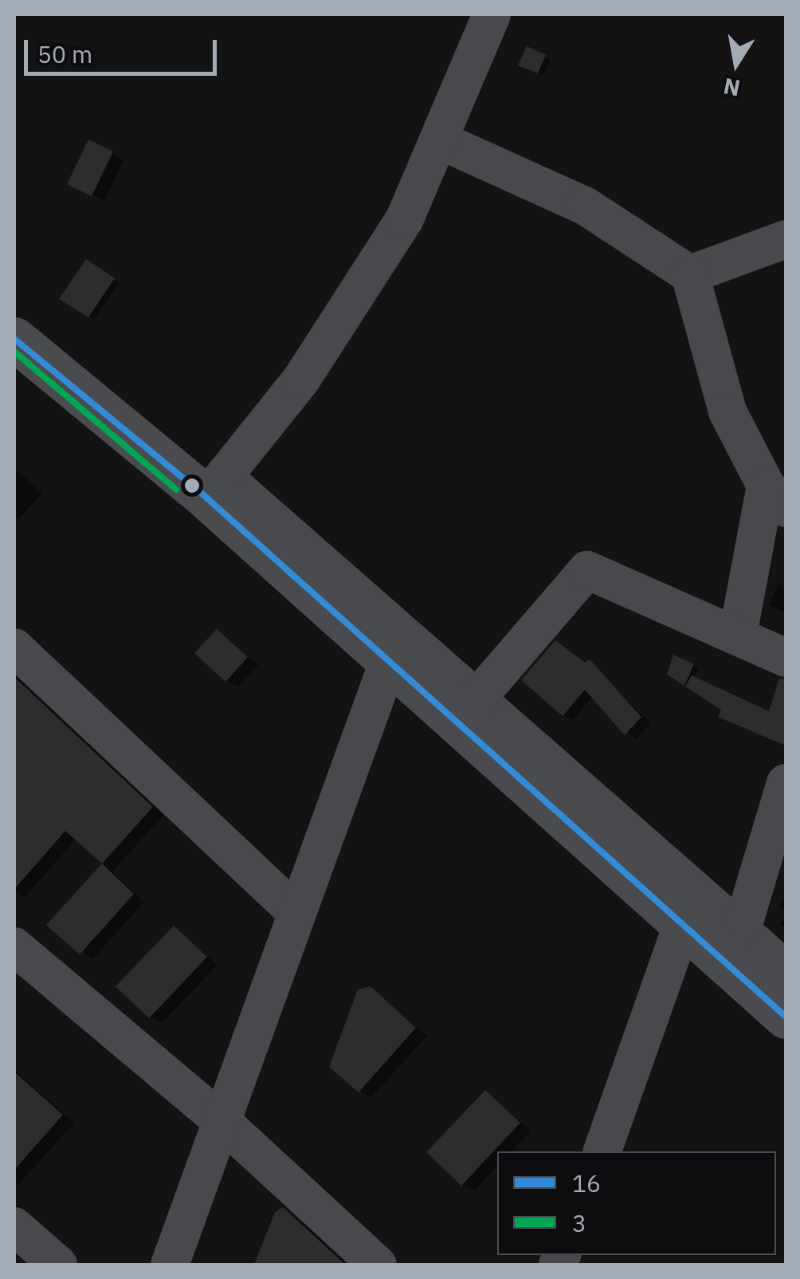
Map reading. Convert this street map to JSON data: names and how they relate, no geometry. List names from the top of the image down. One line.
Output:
{"lines":["transit line 16","transit line 3"],"legend":["16","3"],"scale_bar":"50 m","north":"bottom"}
